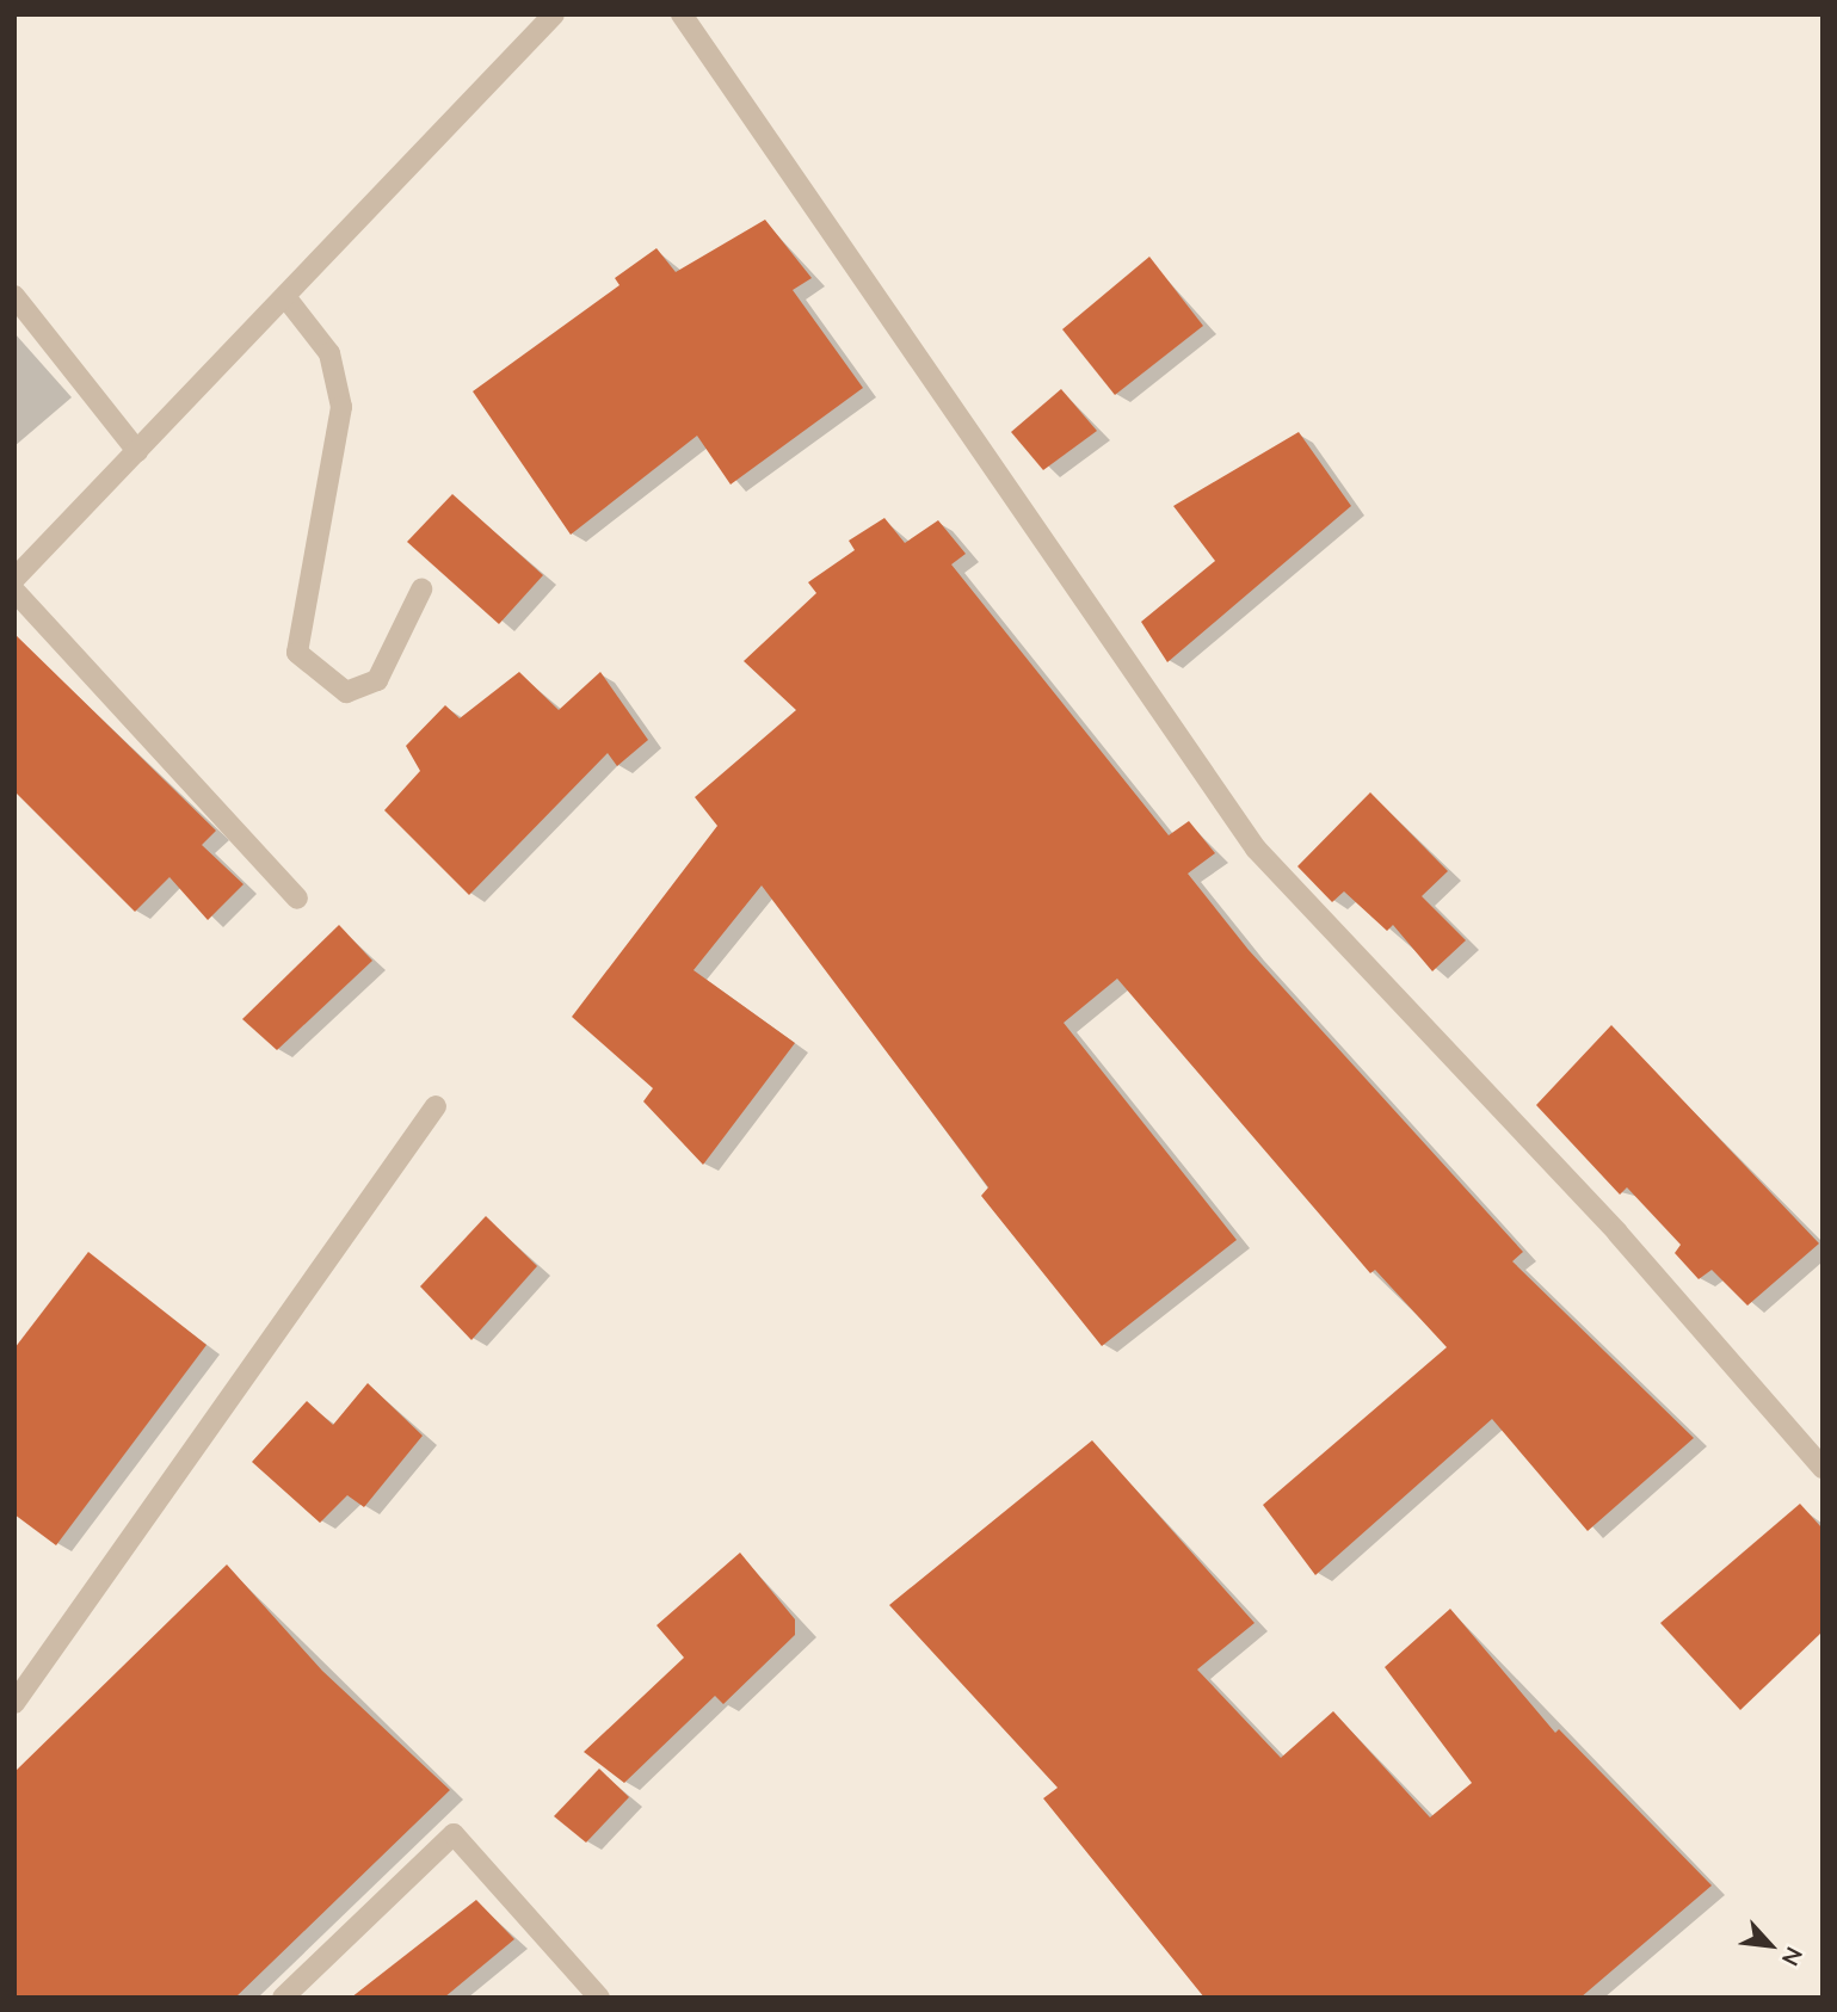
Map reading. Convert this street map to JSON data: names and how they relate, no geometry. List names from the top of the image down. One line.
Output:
{"north":"bottom right"}
